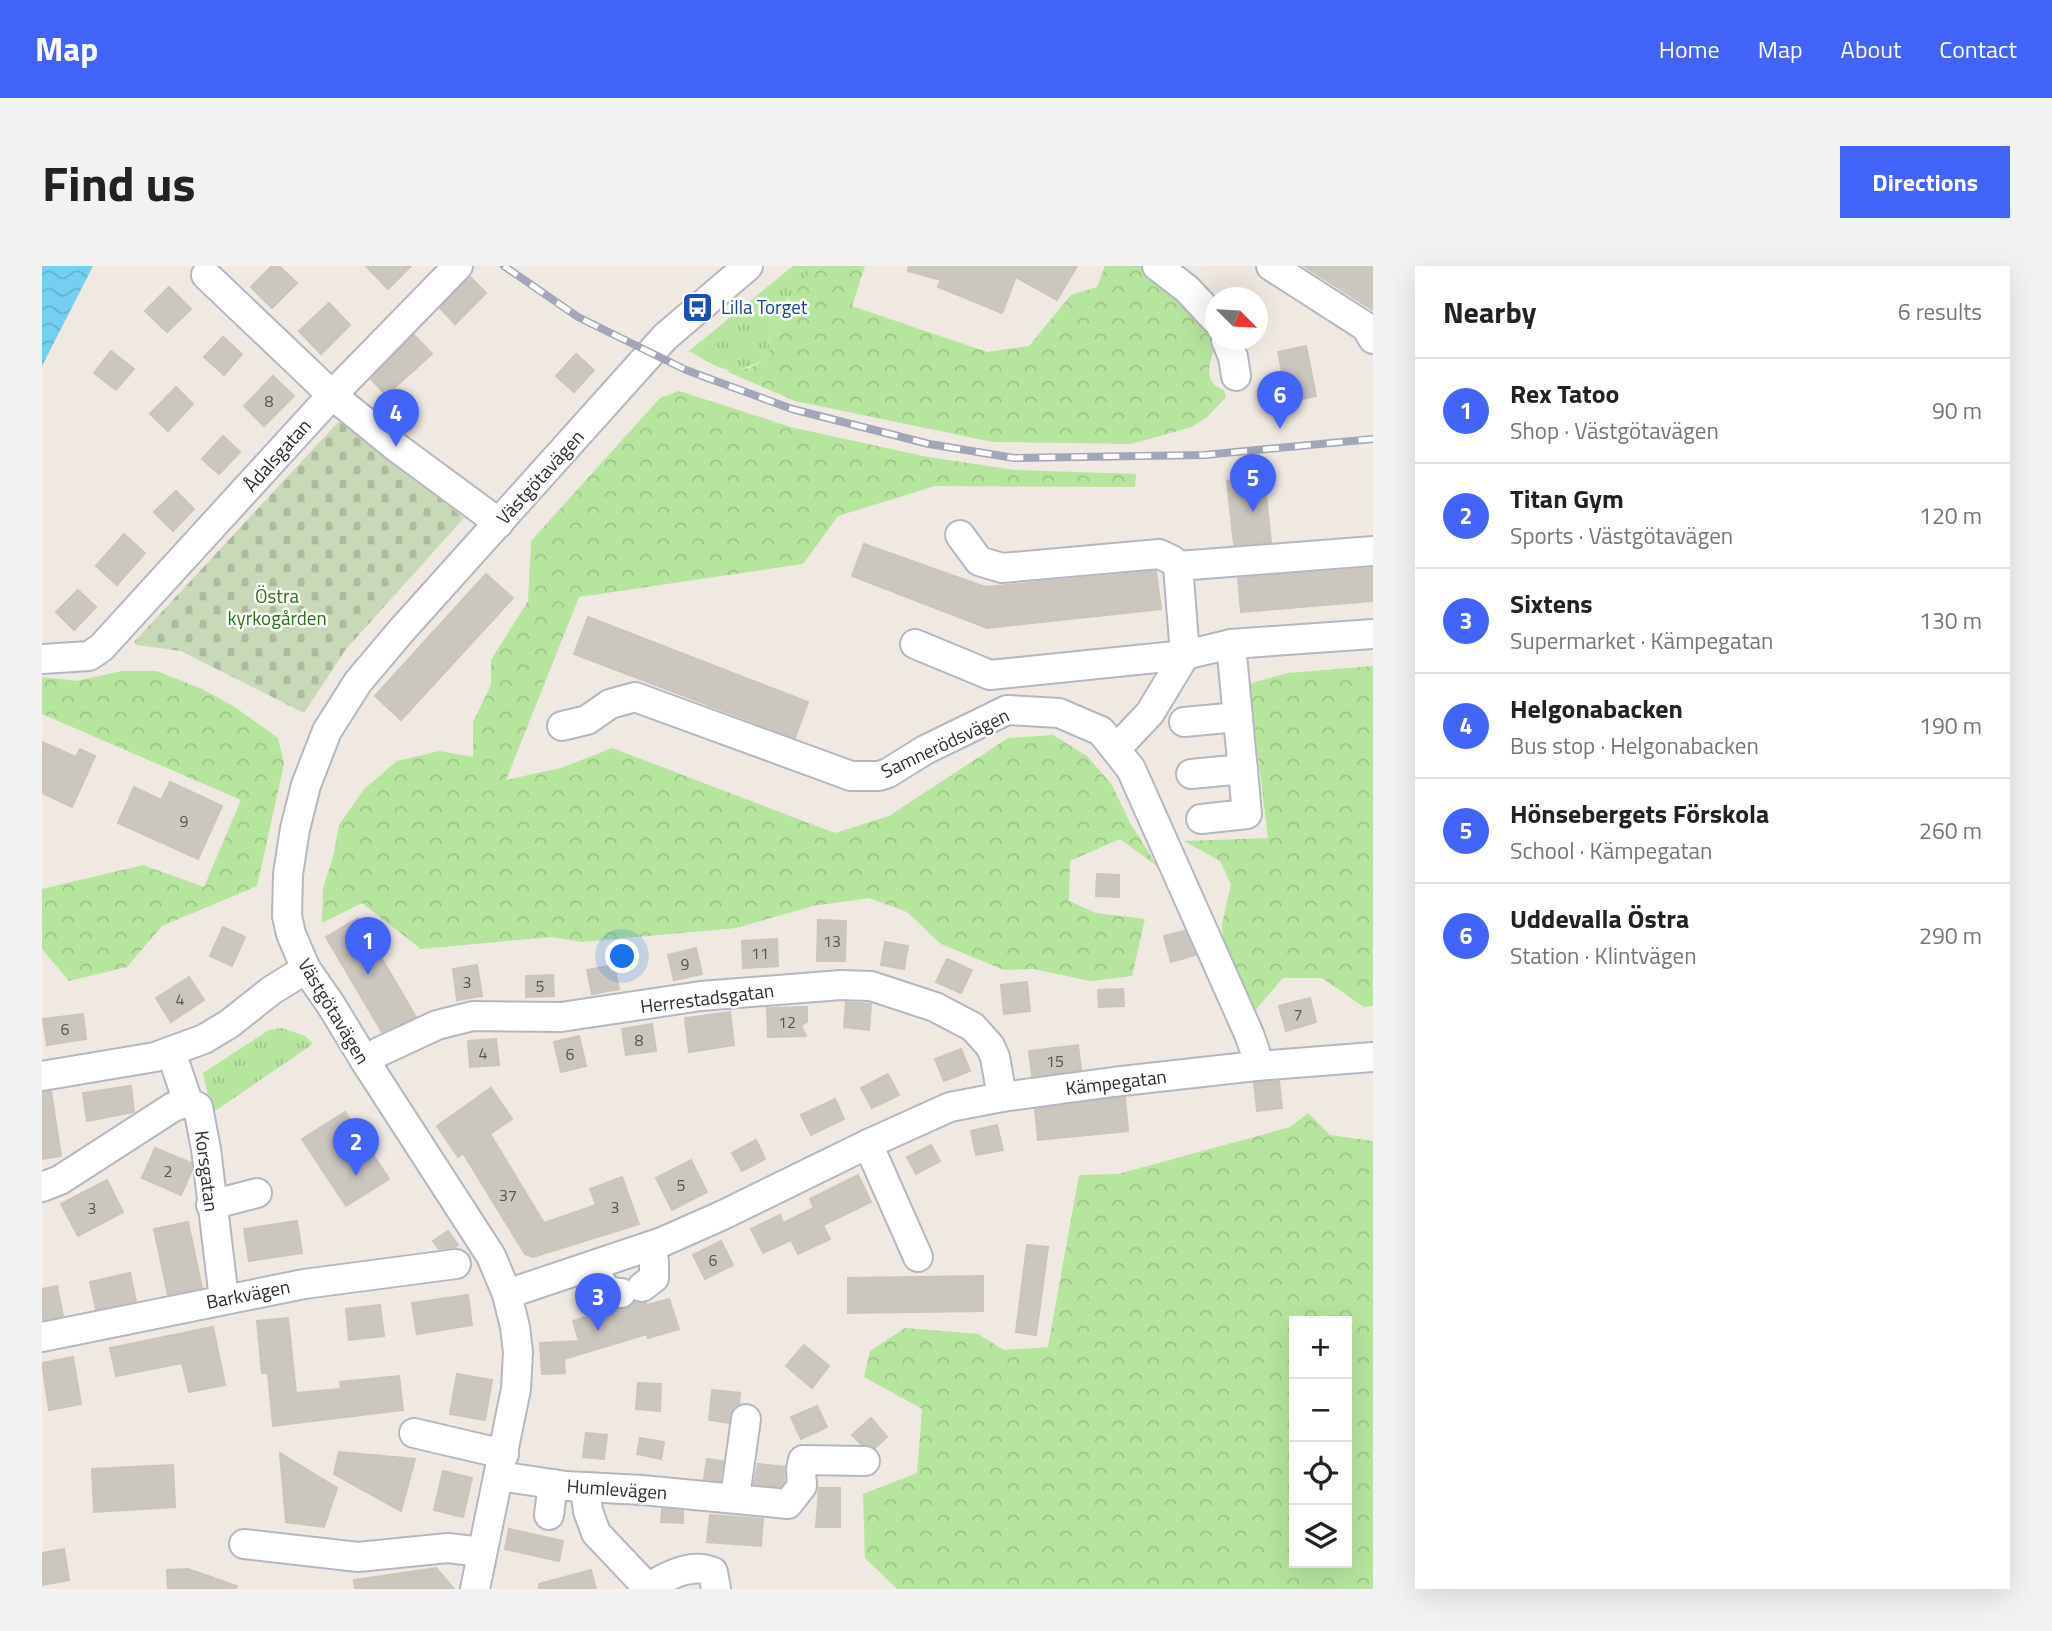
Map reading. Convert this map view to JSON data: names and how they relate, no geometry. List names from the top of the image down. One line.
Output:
{"streets":{"street":["Ådalsgatan","Västgötavägen","Samnerödsvägen","Herrestadsgatan","Kämpegatan","Korsgatan","Barkvägen","Humlevägen"]},"crossings":[["Västgötavägen","Herrestadsgatan"],["Västgötavägen","Kämpegatan"],["Västgötavägen","Humlevägen"],["Samnerödsvägen","Kämpegatan"],["Herrestadsgatan","Kämpegatan"],["Korsgatan","Barkvägen"]],"parks":["Östra kyrkogården"],"places":{"bus stop":["Lilla Torget"]},"house_numbers":["8","9","13","11","9","3","5","4","7","12","6","8","4","6","15","2","5","37","3","3","6"],"north":"bottom right","page":{"header":"Map","nav":["Home","Map","About","Contact"],"title":"Find us","buttons":"Directions","heading":["Nearby","6 results"],"list":[{"mark":"1","name":"Rex Tatoo","note":"Shop · Västgötavägen","value":"90 m"},{"mark":"2","name":"Titan Gym","note":"Sports · Västgötavägen","value":"120 m"},{"mark":"3","name":"Sixtens","note":"Supermarket · Kämpegatan","value":"130 m"},{"mark":"4","name":"Helgonabacken","note":"Bus stop · Helgonabacken","value":"190 m"},{"mark":"5","name":"Hönsebergets Förskola","note":"School · Kämpegatan","value":"260 m"},{"mark":"6","name":"Uddevalla Östra","note":"Station · Klintvägen","value":"290 m"}],"pins":["6","4","5","1","2","3"],"map_buttons":["+","−"]}}
